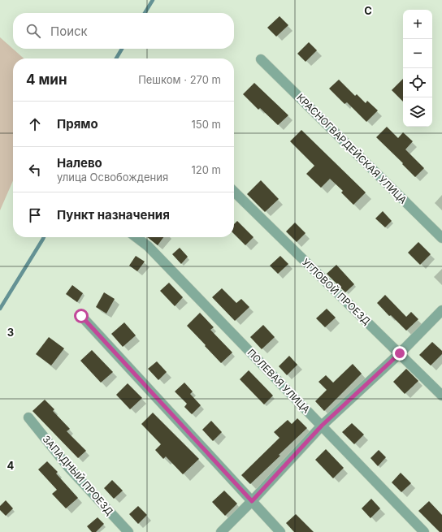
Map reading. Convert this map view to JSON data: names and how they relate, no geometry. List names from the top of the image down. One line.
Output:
{"streets":{"street":["КРАСНОГВАРДЕЙСКАЯ УЛИЦА","УГЛОВОЙ ПРОЕЗД","ПОЛЕВАЯ УЛИЦА","ЗАПАДНЫЙ ПРОЕЗД"]},"page":{"map_buttons":["+","−"],"search":"Поиск","heading":["4 мин","Пешком · 270 m"],"list":[["Прямо","150 m"],["Налево","улица Освобождения","120 m"],"Пункт назначения"]},"grid":{"columns":["C"],"rows":["3","4"]}}
